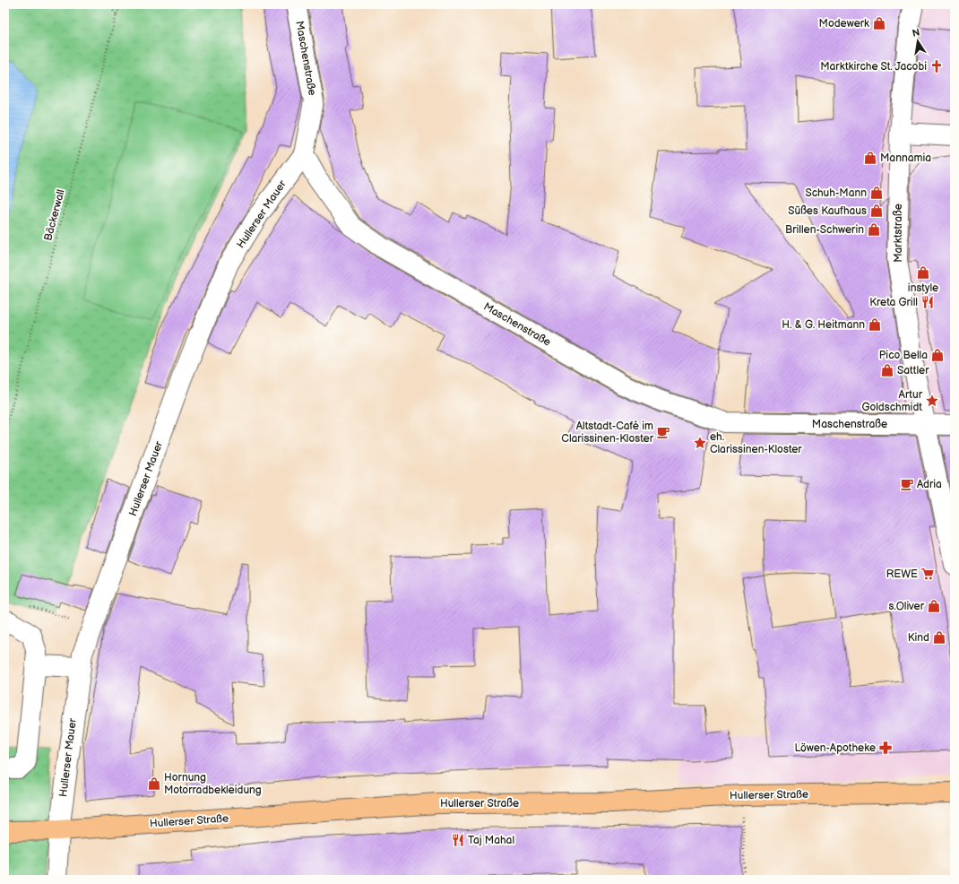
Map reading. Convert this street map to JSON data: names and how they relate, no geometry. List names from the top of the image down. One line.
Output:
{"streets":{"main road":["Hullerser Straße"],"street":["Maschenstraße","Hullerser Mauer","Marktstraße"],"path":["Bäckerwall"]},"crossings":[["Maschenstraße","Hullerser Mauer"],["Maschenstraße","Marktstraße"],["Hullerser Mauer","Hullerser Straße"]],"places":{"shop":["Modewerk","Mannamia","Schuh-Mann","Süßes Kaufhaus","Brillen-Schwerin","instyle","H. & G. Heitmann","Pico Bella","Sattler","s.Oliver","Kind","Hornung Motorradbekleidung"],"church":["Marktkirche St. Jacobi"],"restaurant":["Kreta Grill","Taj Mahal"],"place":["Artur Goldschmidt","eh. Clarissinen-Kloster"],"cafe":["Altstadt-Café im Clarissinen-Kloster","Adria"],"supermarket":["REWE"],"pharmacy":["Löwen-Apotheke"]},"north":"top"}
